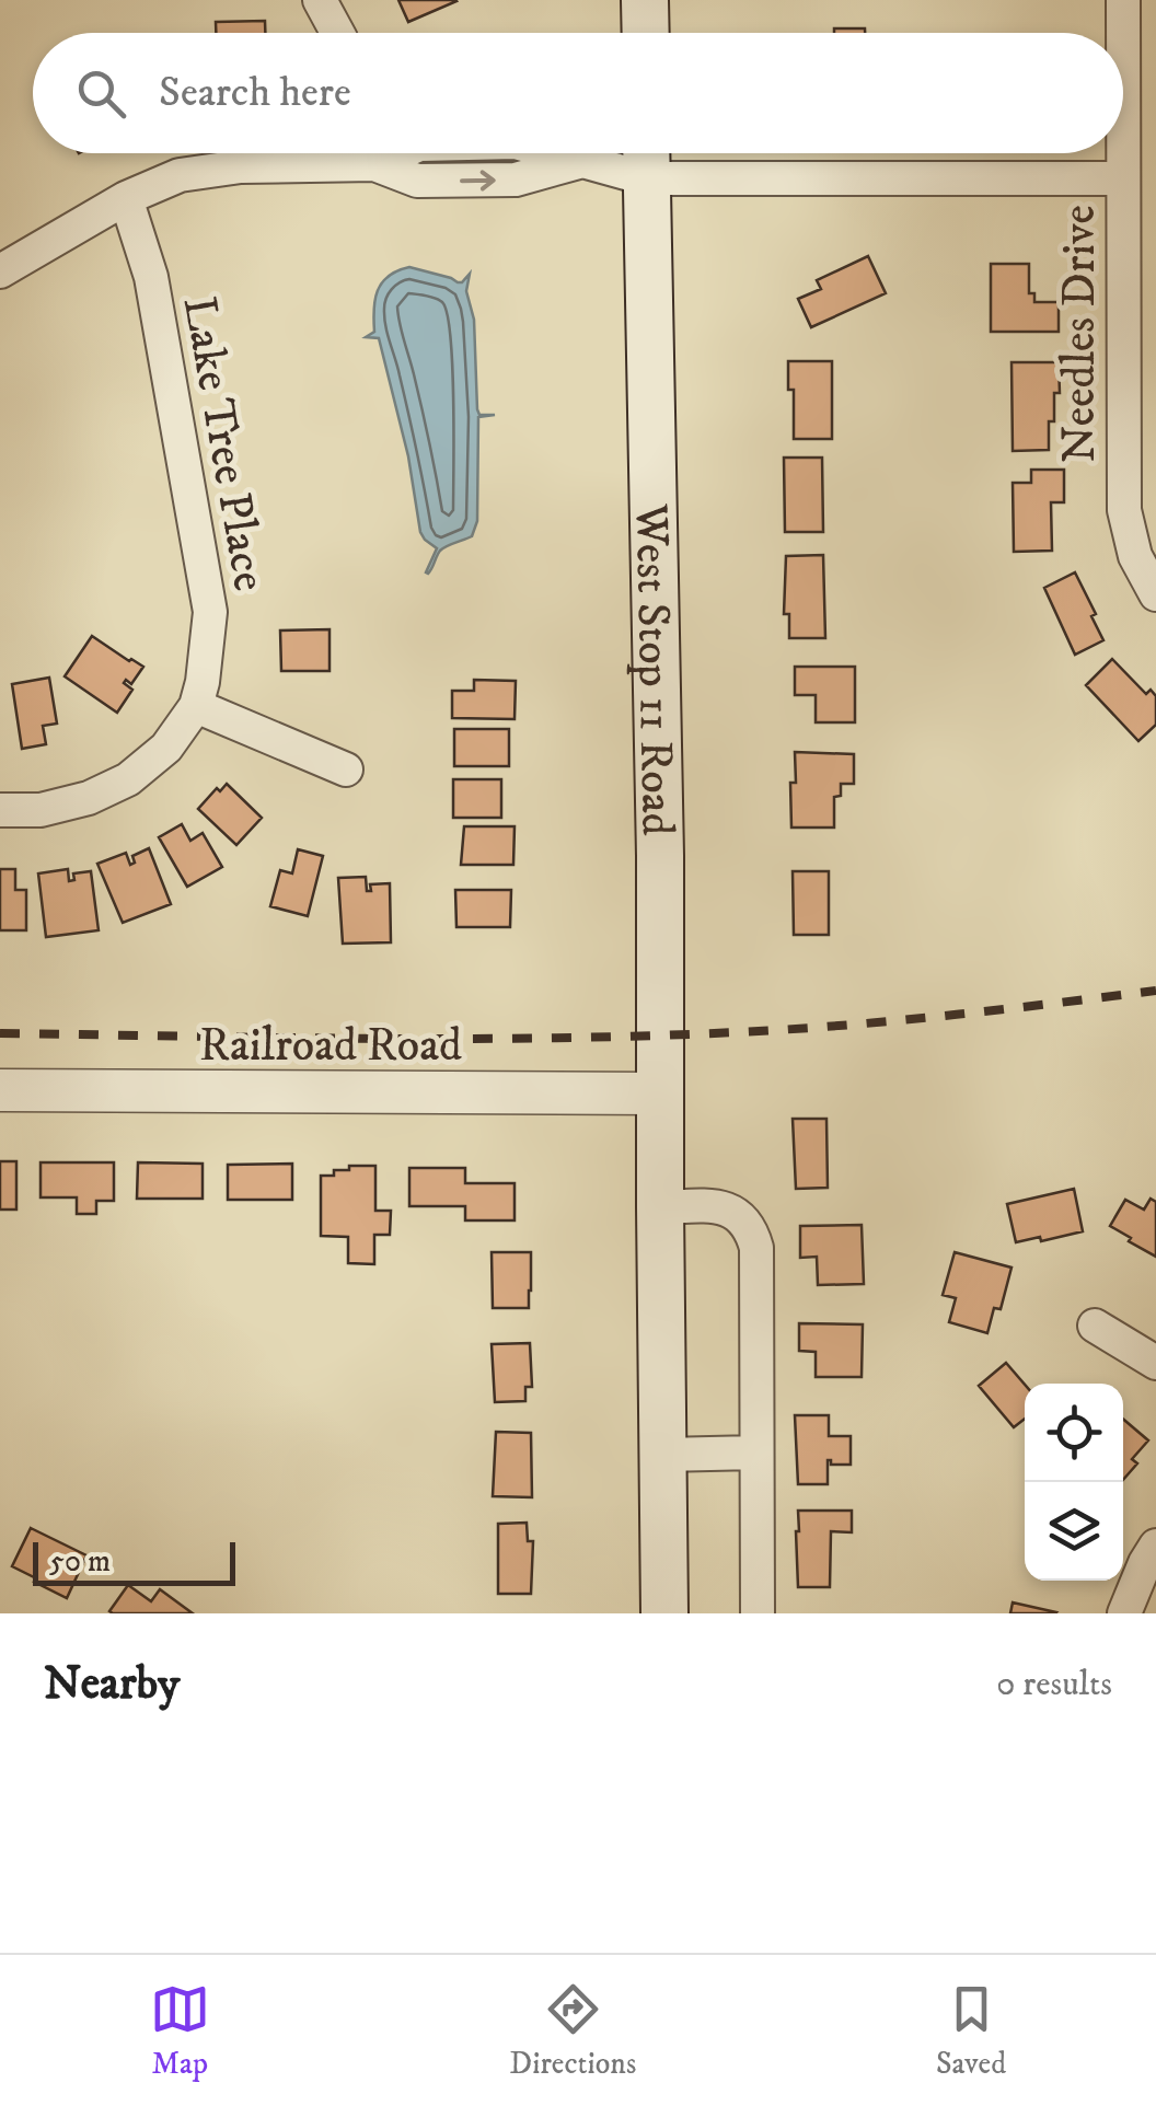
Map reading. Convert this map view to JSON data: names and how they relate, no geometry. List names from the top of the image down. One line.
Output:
{"streets":{"main road":["West Stop 11 Road"],"street":["Needles Drive","Lake Tree Place","Railroad Road"]},"crossings":[["West Stop 11 Road","Railroad Road"]],"scale_bar":"50 m","page":{"search":"Search here","scale":"50 m","heading":["Nearby","0 results"],"nav":["Map","Directions","Saved"]}}
